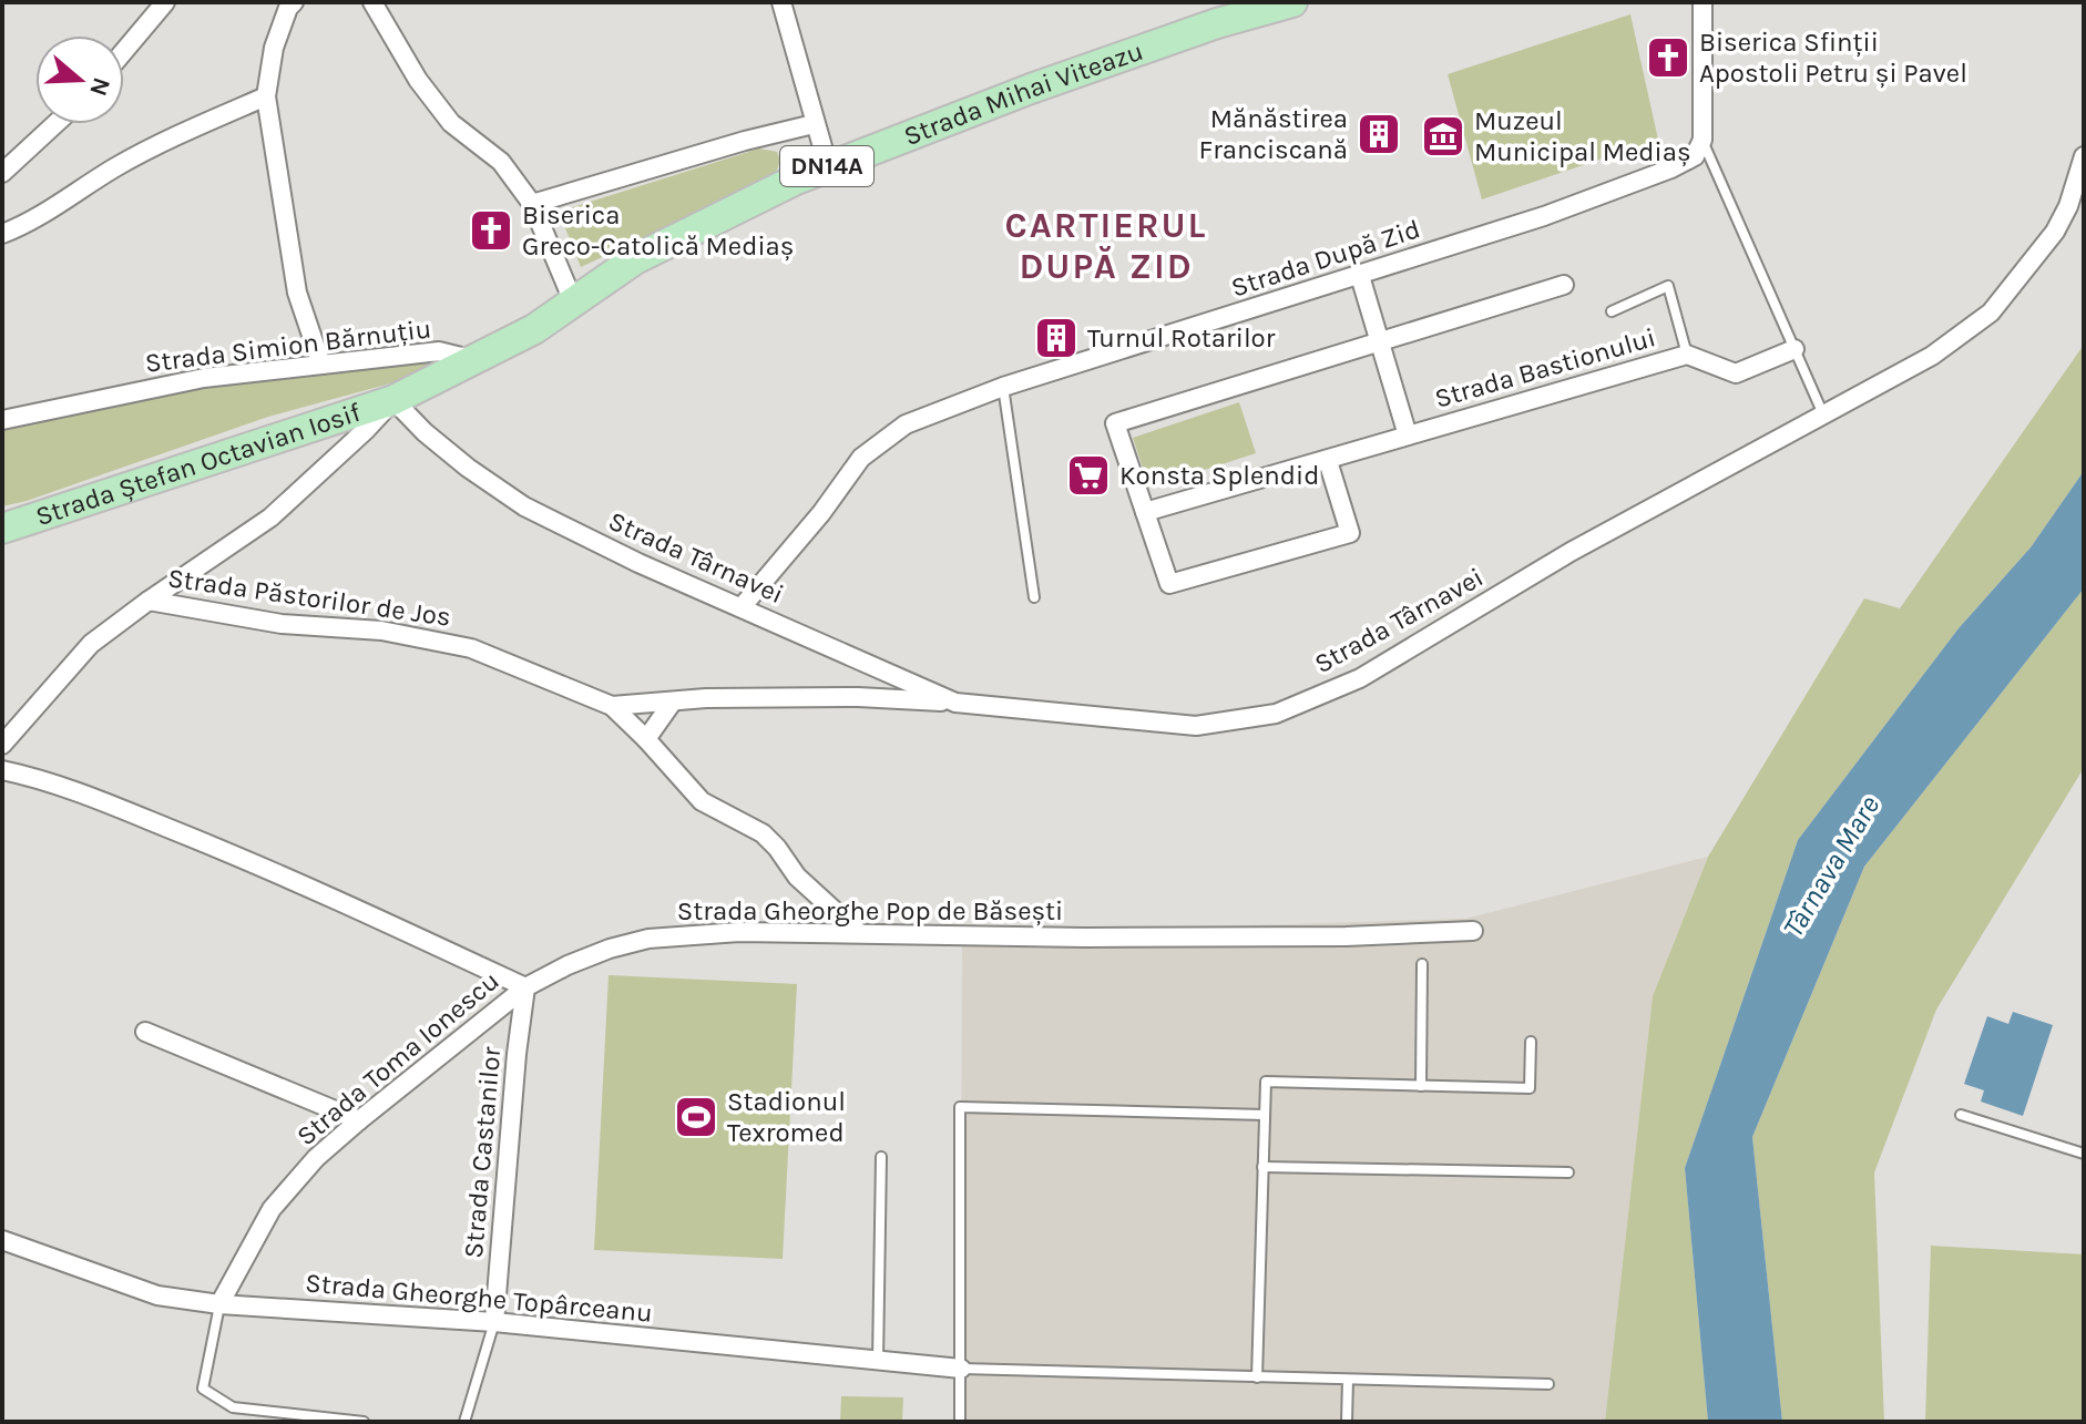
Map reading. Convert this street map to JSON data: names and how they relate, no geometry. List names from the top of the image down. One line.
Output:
{"streets":{"main road":["Strada Mihai Viteazu","DN14A","Strada Ștefan Octavian Iosif"],"street":["Strada După Zid","Strada Simion Bărnuțiu","Strada Bastionului","Strada Târnavei","Strada Păstorilor de Jos","Strada Gheorghe Pop de Băsești","Strada Toma Ionescu","Strada Castanilor","Strada Gheorghe Topârceanu"]},"crossings":[["Strada Mihai Viteazu","Strada Simion Bărnuțiu"],["Strada Mihai Viteazu","Strada Ștefan Octavian Iosif"],["Strada Mihai Viteazu","Strada Târnavei"],["Strada După Zid","Strada Bastionului"],["Strada După Zid","Strada Târnavei"],["Strada Ștefan Octavian Iosif","Strada Târnavei"],["Strada Târnavei","Strada Păstorilor de Jos"],["Strada Păstorilor de Jos","Strada Gheorghe Pop de Băsești"],["Strada Gheorghe Pop de Băsești","Strada Toma Ionescu"],["Strada Gheorghe Pop de Băsești","Strada Castanilor"],["Strada Toma Ionescu","Strada Castanilor"],["Strada Toma Ionescu","Strada Gheorghe Topârceanu"],["Strada Castanilor","Strada Gheorghe Topârceanu"]],"districts":["CARTIERUL DUPĂ ZID"],"water":["Târnava Mare"],"places":{"church":["Biserica Sfinții Apostoli Petru și Pavel","Biserica Greco-Catolică Mediaș"],"building":["Mănăstirea Franciscană","Turnul Rotarilor"],"museum":["Muzeul Municipal Mediaș"],"supermarket":["Konsta Splendid"],"sports":["Stadionul Texromed"]},"north":"right"}
